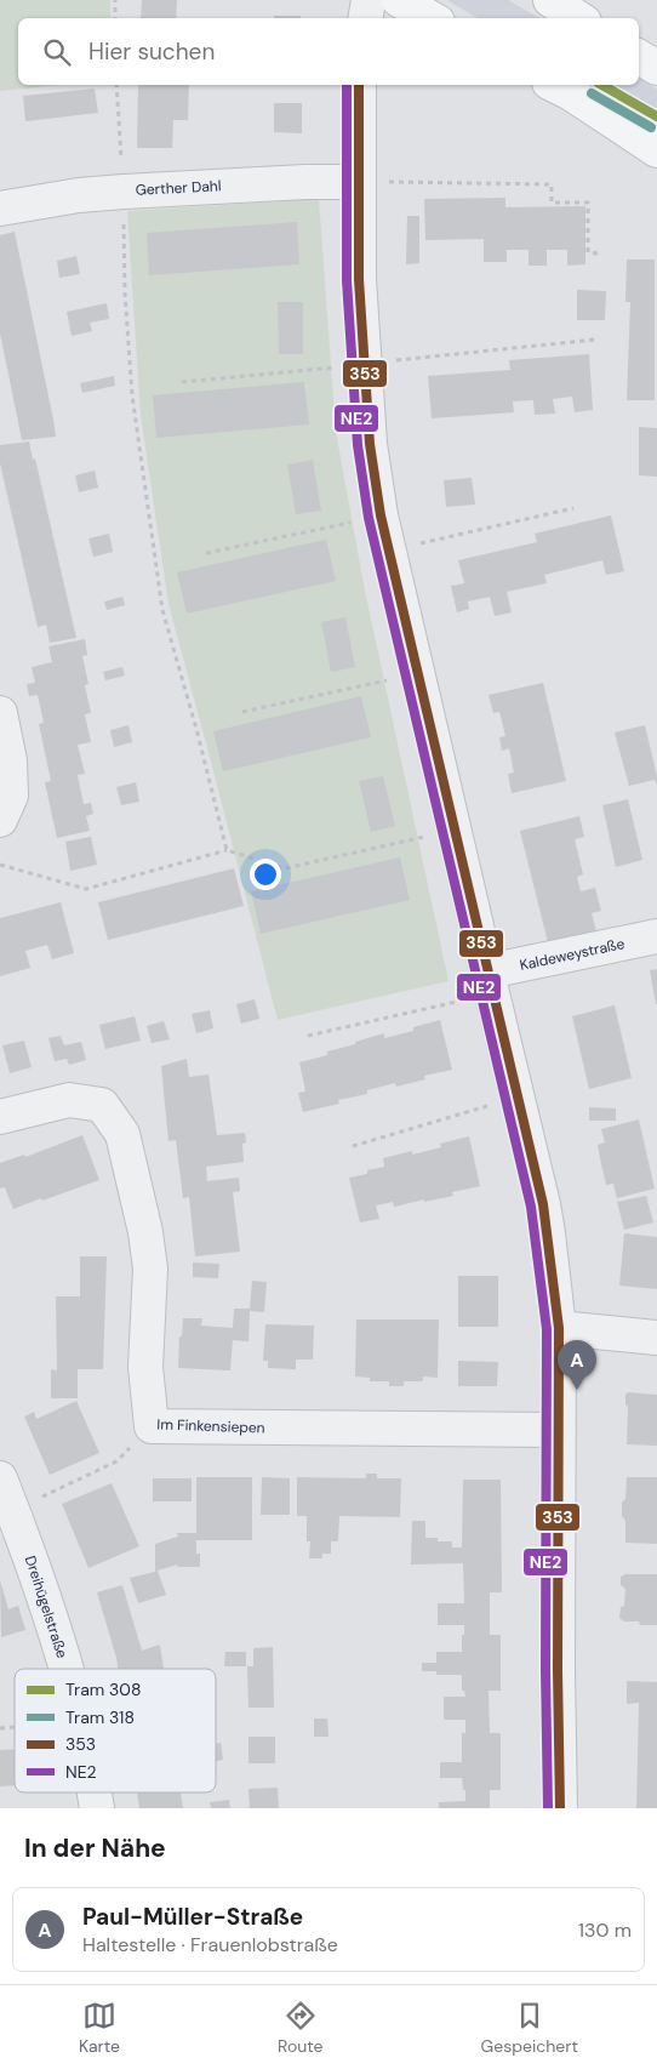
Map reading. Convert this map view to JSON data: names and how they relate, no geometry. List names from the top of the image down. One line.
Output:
{"streets":{"street":["Gerther Dahl","Kaldeweystraße","Im Finkensiepen","Dreihügelstraße"]},"lines":["tram line 308","transit line 353","transit line NE2","tram line 318"],"legend":["Tram 308","Tram 318","353","NE2"],"page":{"search":"Hier suchen","pins":"A","heading":"In der Nähe","list":[{"mark":"A","name":"Paul-Müller-Straße","note":"Haltestelle · Frauenlobstraße","value":"130 m"}],"nav":["Karte","Route","Gespeichert"]}}
